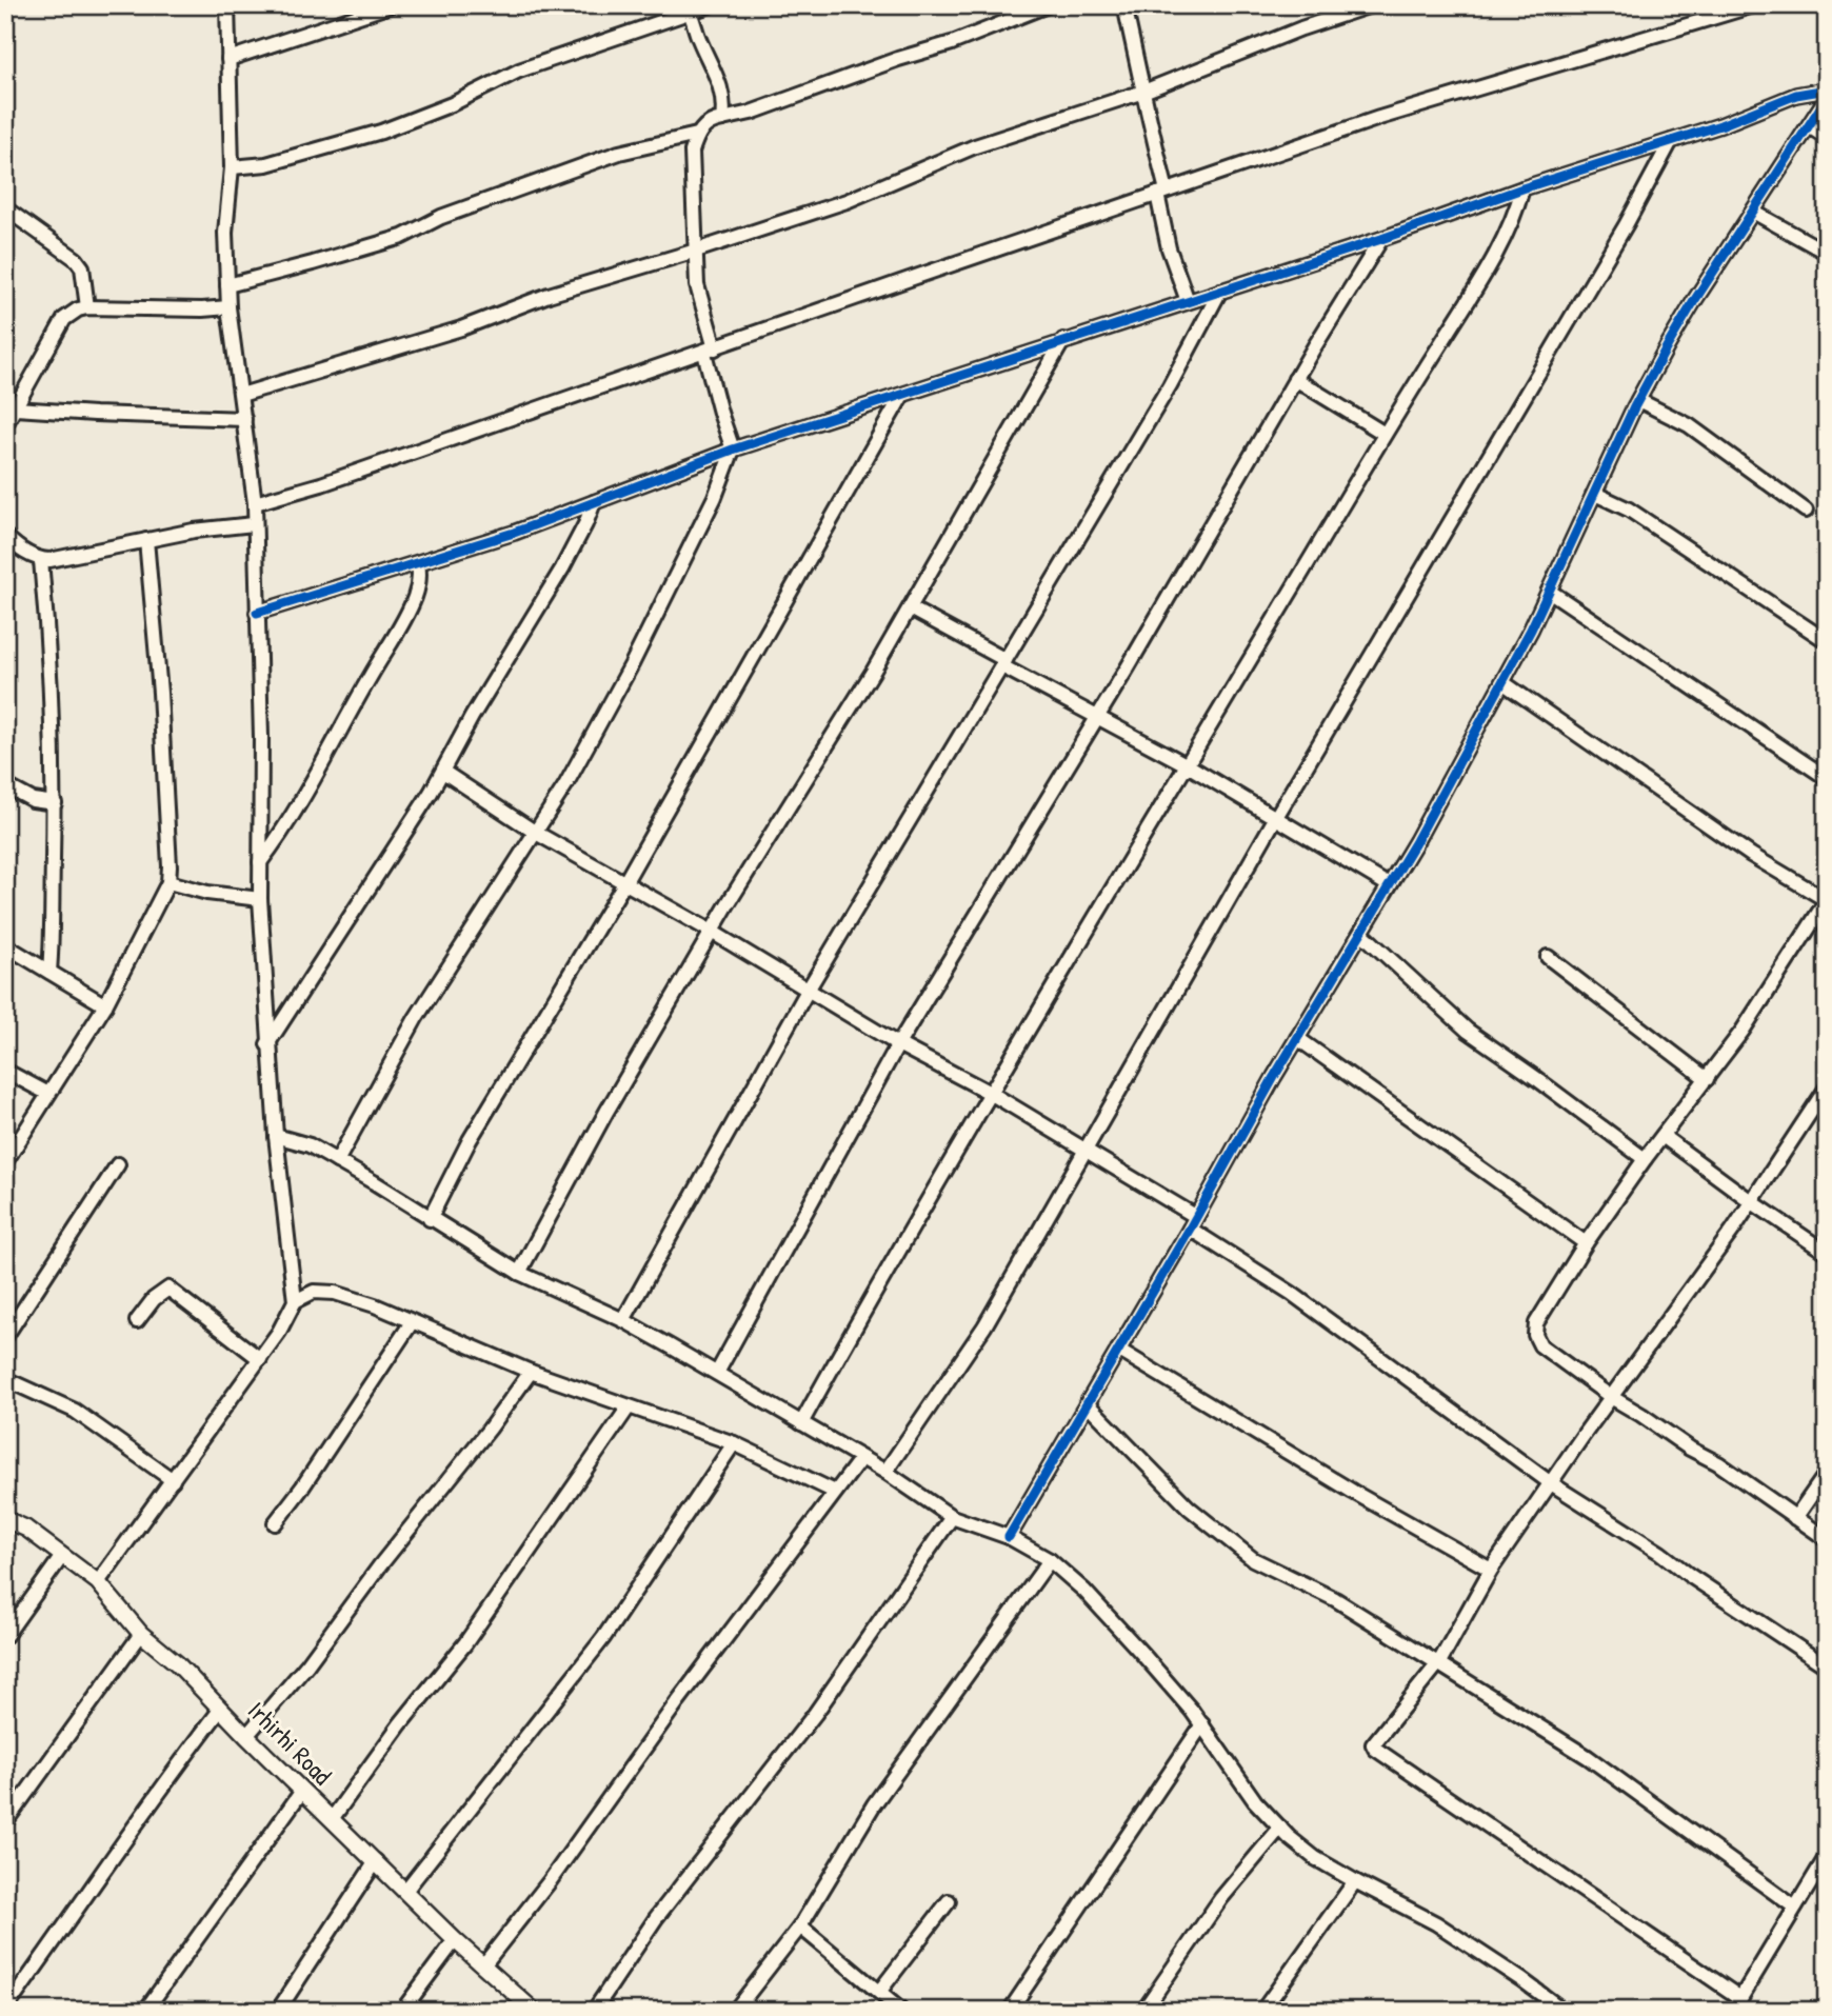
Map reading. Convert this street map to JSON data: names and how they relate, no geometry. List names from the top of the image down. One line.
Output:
{"streets":{"street":["Irhirhi Road"]}}
